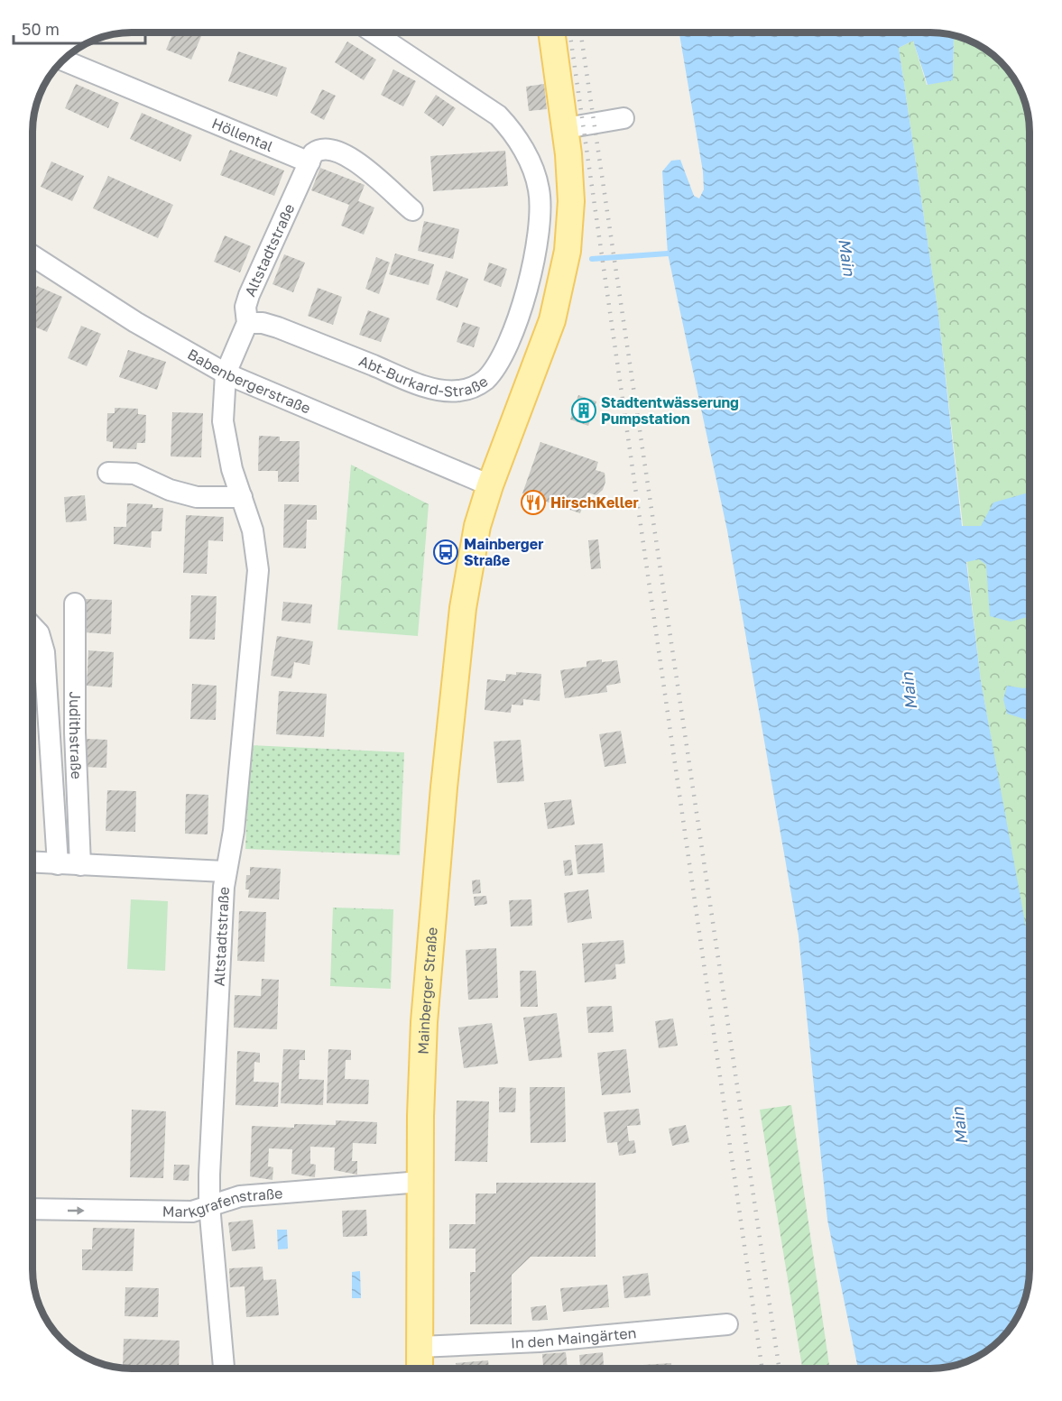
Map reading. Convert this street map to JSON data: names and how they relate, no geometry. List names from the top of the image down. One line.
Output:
{"streets":{"main road":["Mainberger Straße"],"street":["Höllental","Altstadtstraße","Abt-Burkard-Straße","Babenbergerstraße","Judithstraße","Markgrafenstraße","In den Maingärten"]},"crossings":[["Höllental","Altstadtstraße"],["Altstadtstraße","Abt-Burkard-Straße"],["Altstadtstraße","Babenbergerstraße"],["Altstadtstraße","Markgrafenstraße"],["Babenbergerstraße","Mainberger Straße"],["Mainberger Straße","Markgrafenstraße"],["Mainberger Straße","In den Maingärten"]],"one_way":["Markgrafenstraße"],"water":["Main"],"places":{"building":["Stadtentwässerung Pumpstation"],"restaurant":["HirschKeller"],"bus stop":["Mainberger Straße"]},"scale_bar":"50 m"}
